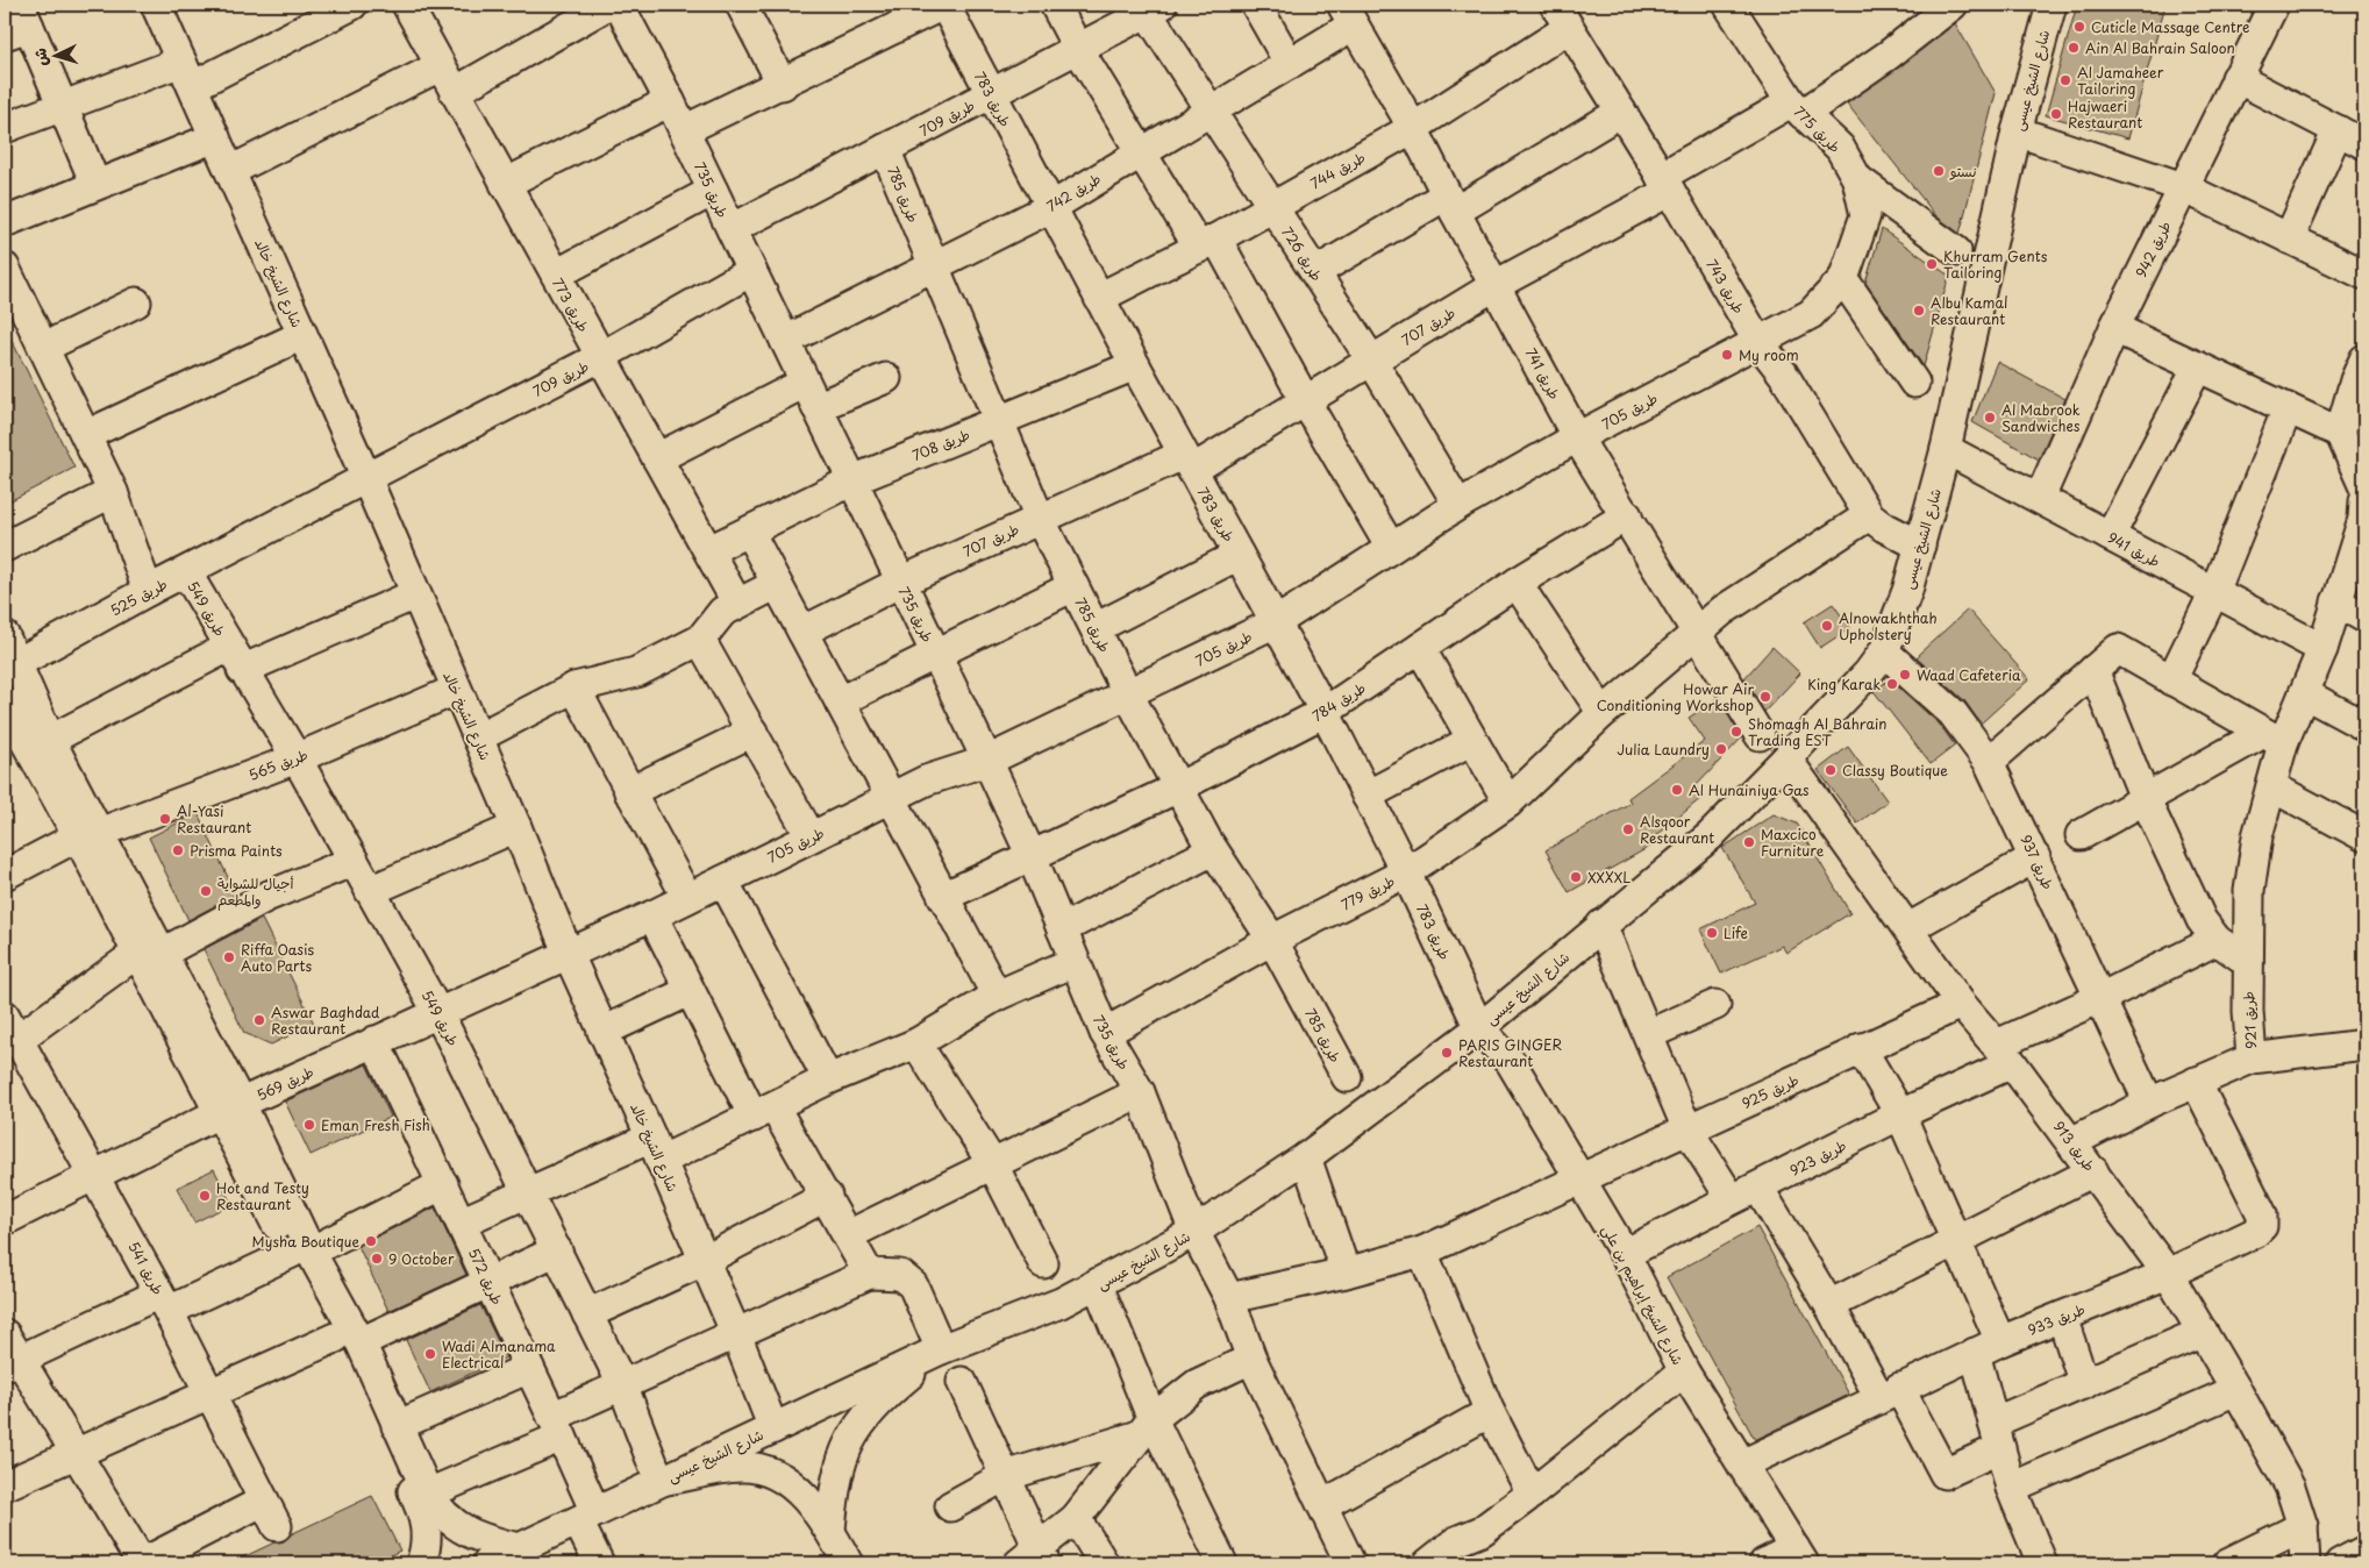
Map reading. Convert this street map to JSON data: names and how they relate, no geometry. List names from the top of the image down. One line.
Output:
{"streets":{"street":["شارع الشيخ عيسى","طريق 783","طريق 709","طريق 775","طريق 744","طريق 735","طريق 742","طريق 785","طريق 942","طريق 726","شارع الشيخ خالد","طريق 743","طريق 773","طريق 707","طريق 741","طريق 705","طريق 708","طريق 941","طريق 525","طريق 549","طريق 784","طريق 565","طريق 937","طريق 779","طريق 921","طريق 569","طريق 925","طريق 913","طريق 923","طريق 541","طريق 572","شارع الشيخ إبراهيم بن علي","طريق 933"]},"crossings":[["شارع الشيخ عيسى","طريق 783"],["شارع الشيخ عيسى","طريق 735"],["شارع الشيخ عيسى","شارع الشيخ خالد"],["شارع الشيخ عيسى","طريق 743"],["شارع الشيخ عيسى","طريق 941"],["شارع الشيخ عيسى","طريق 549"],["شارع الشيخ عيسى","طريق 937"],["شارع الشيخ عيسى","طريق 913"],["شارع الشيخ عيسى","طريق 572"],["شارع الشيخ عيسى","شارع الشيخ إبراهيم بن علي"],["طريق 783","طريق 709"],["طريق 783","طريق 744"],["طريق 783","طريق 742"],["طريق 783","طريق 707"],["طريق 783","طريق 705"],["طريق 783","طريق 708"],["طريق 783","طريق 784"],["طريق 783","طريق 779"],["طريق 783","شارع الشيخ إبراهيم بن علي"],["طريق 709","طريق 735"],["طريق 709","طريق 785"],["طريق 709","طريق 726"],["طريق 709","شارع الشيخ خالد"],["طريق 709","طريق 773"],["طريق 709","طريق 525"],["طريق 775","طريق 707"],["طريق 775","طريق 705"],["طريق 744","طريق 726"],["طريق 744","طريق 743"],["طريق 744","طريق 741"],["طريق 735","طريق 742"],["طريق 735","طريق 707"],["طريق 735","طريق 705"],["طريق 735","طريق 708"],["طريق 735","طريق 784"],["طريق 735","طريق 779"],["طريق 735","طريق 925"],["طريق 742","طريق 785"],["طريق 742","طريق 726"],["طريق 742","طريق 741"],["طريق 785","طريق 707"],["طريق 785","طريق 705"],["طريق 785","طريق 708"],["طريق 785","طريق 784"],["طريق 785","طريق 779"],["طريق 942","طريق 941"],["طريق 726","طريق 707"],["طريق 726","طريق 705"],["شارع الشيخ خالد","طريق 705"],["شارع الشيخ خالد","طريق 525"],["شارع الشيخ خالد","طريق 565"],["شارع الشيخ خالد","طريق 569"],["طريق 743","طريق 707"],["طريق 743","طريق 705"],["طريق 743","طريق 779"],["طريق 773","طريق 708"],["طريق 707","طريق 741"],["طريق 741","طريق 705"],["طريق 741","طريق 784"],["طريق 741","طريق 779"],["طريق 705","طريق 569"],["طريق 941","طريق 921"],["طريق 525","طريق 549"],["طريق 549","طريق 565"],["طريق 549","طريق 569"],["طريق 937","طريق 921"],["طريق 937","طريق 923"],["طريق 921","طريق 913"],["طريق 921","طريق 933"],["طريق 569","طريق 541"],["طريق 569","طريق 572"],["طريق 925","طريق 913"],["طريق 925","شارع الشيخ إبراهيم بن علي"],["طريق 913","طريق 923"],["طريق 913","طريق 933"],["طريق 923","شارع الشيخ إبراهيم بن علي"],["شارع الشيخ إبراهيم بن علي","طريق 933"]],"places":["Cuticle Massage Centre","Ain Al Bahrain Saloon","Al Jamaheer Tailoring","Hajwaeri Restaurant","نستو","Khurram Gents Tailoring","Albu Kamal Restaurant","My room","Al Mabrook Sandwiches","Alnowakhthah Upholstery","Waad Cafeteria","King Karak","Howar Air Conditioning Workshop","Shomagh Al Bahrain Trading EST","Julia Laundry","Classy Boutique","Al Hunainiya Gas","Al-Yasi Restaurant","Alsqoor Restaurant","Maxcico Furniture","Prisma Paints","XXXXL","أجيال للشواية والمطعم","Life","Riffa Oasis Auto Parts","Aswar Baghdad Restaurant","PARIS GINGER Restaurant","Eman Fresh Fish","Hot and Testy Restaurant","Mysha Boutique","9 October","Wadi Almanama Electrical"],"north":"left"}
